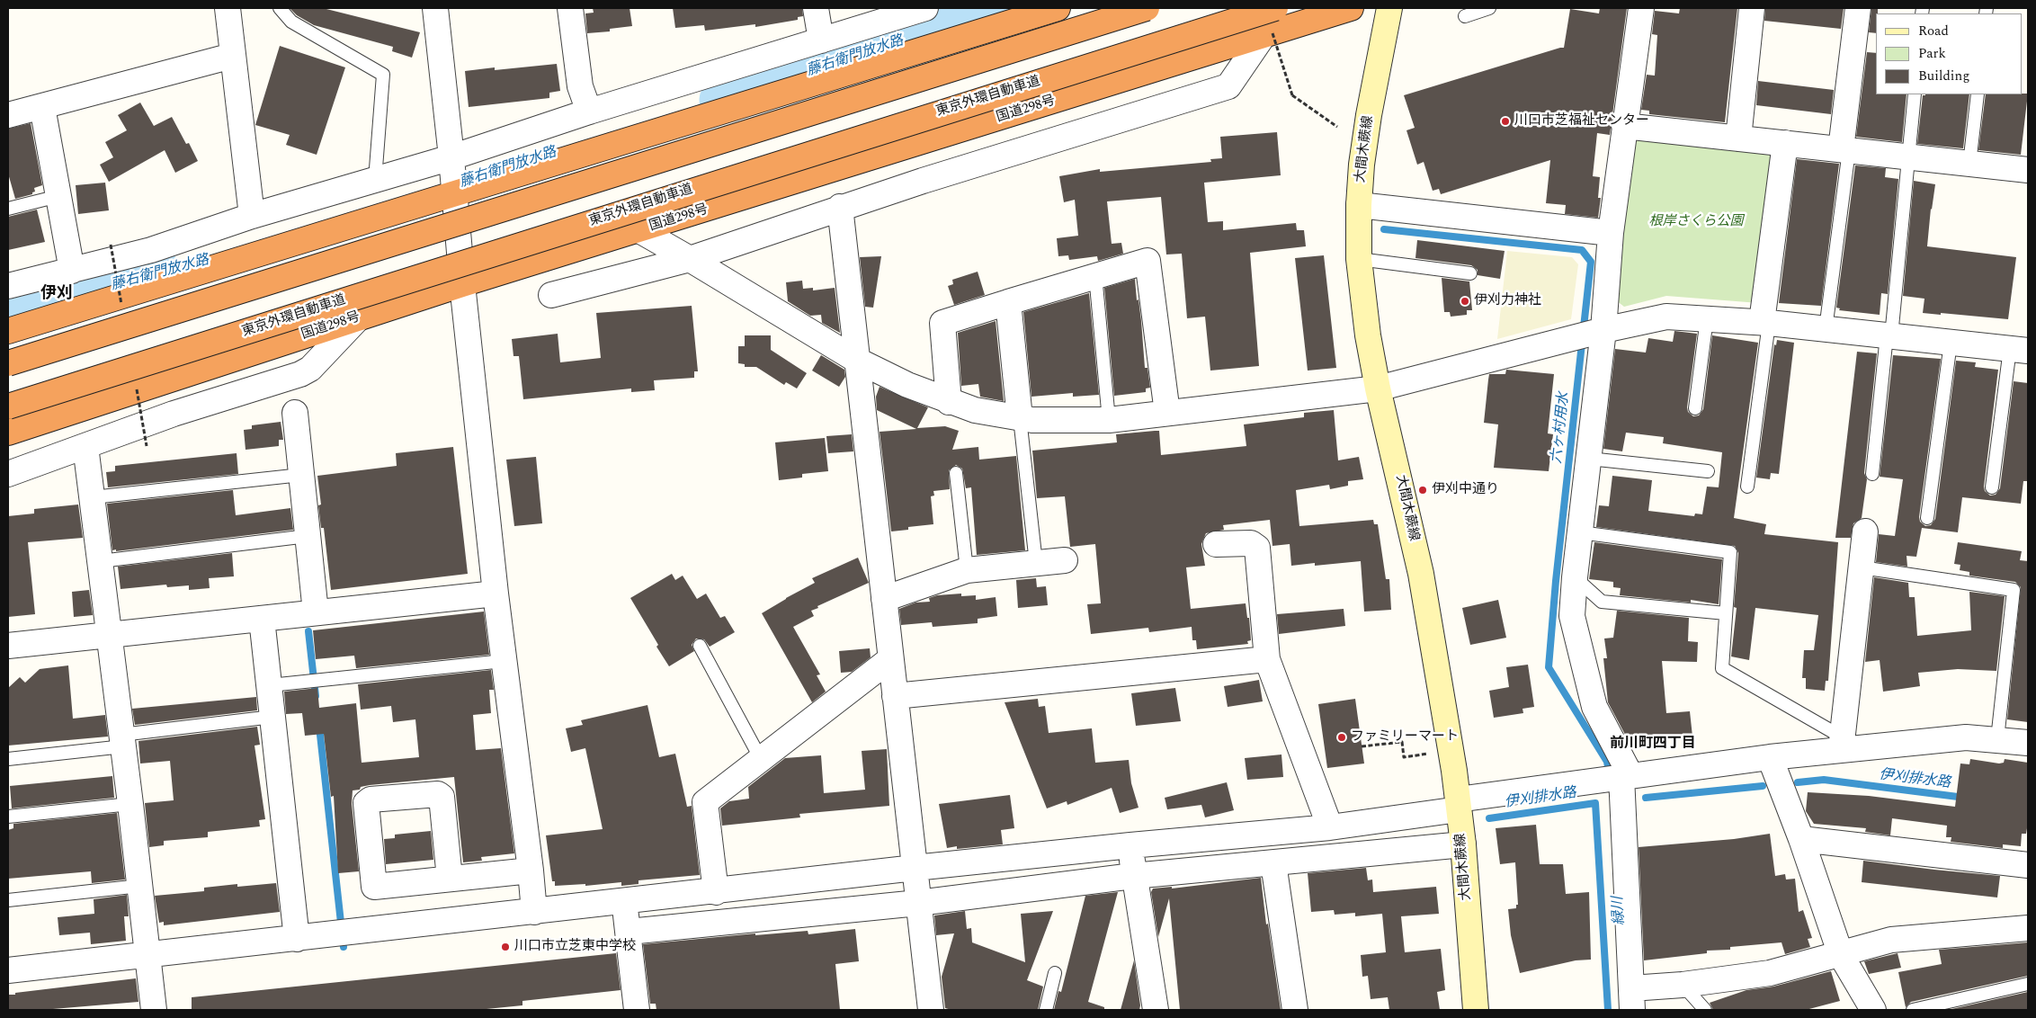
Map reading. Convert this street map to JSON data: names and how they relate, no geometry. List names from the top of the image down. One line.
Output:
{"streets":{"highway":["東京外環自動車道","国道298号"],"main road":["大間木蕨線"]},"districts":["伊刈","前川町四丁目"],"water":["藤右衛門放水路","六ヶ村用水","伊刈排水路","緑川"],"parks":["根岸さくら公園"],"places":["川口市芝福祉センター","伊刈力神社","伊刈中通り","ファミリーマート","川口市立芝東中学校"],"legend":["Road","Park","Building"]}
